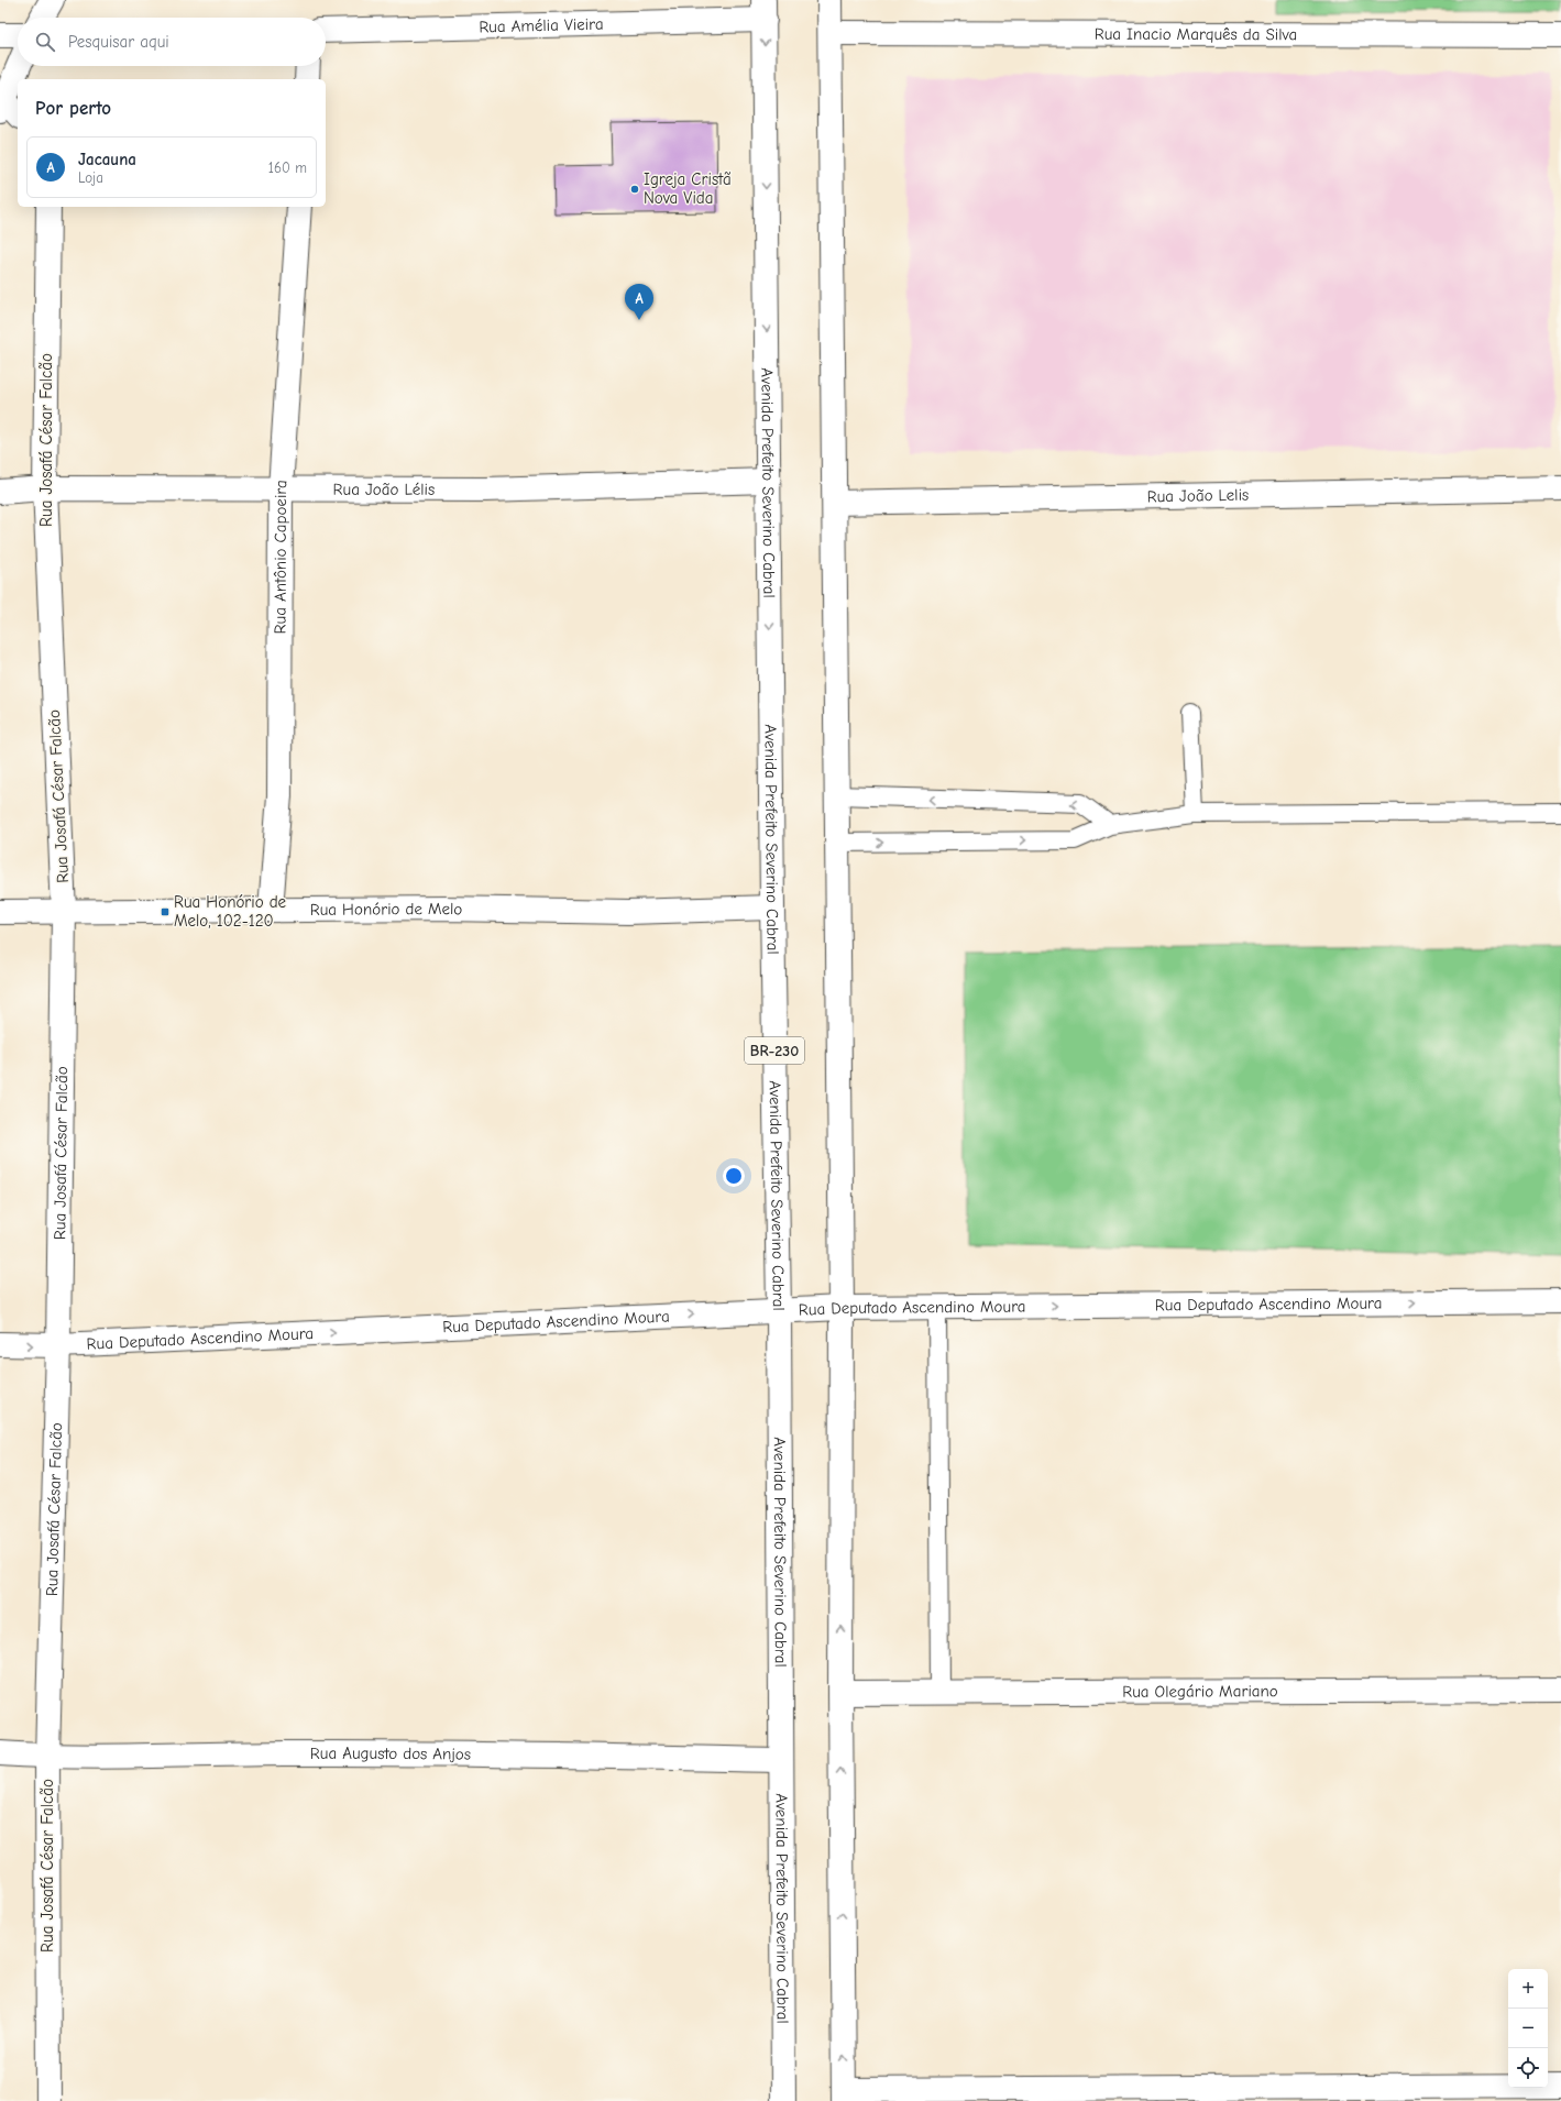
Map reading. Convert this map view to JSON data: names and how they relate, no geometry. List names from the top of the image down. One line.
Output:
{"streets":{"street":["Rua Amélia Vieira","Rua Inacio Marquês da Silva","Rua Josafá César Falcão","Avenida Prefeito Severino Cabral","Rua João Lélis","Rua João Lelis","Rua Antônio Capoeira","Rua Honório de Melo","BR-230","Rua Deputado Ascendino Moura","Rua Olegário Mariano","Rua Augusto dos Anjos"]},"crossings":[["Rua Amélia Vieira","Avenida Prefeito Severino Cabral"],["Rua Josafá César Falcão","Rua João Lélis"],["Rua Josafá César Falcão","Rua Honório de Melo"],["Rua Josafá César Falcão","Rua Deputado Ascendino Moura"],["Rua Josafá César Falcão","Rua Augusto dos Anjos"],["Avenida Prefeito Severino Cabral","Rua João Lélis"],["Avenida Prefeito Severino Cabral","Rua Honório de Melo"],["Avenida Prefeito Severino Cabral","Rua Deputado Ascendino Moura"],["Avenida Prefeito Severino Cabral","Rua Augusto dos Anjos"],["Rua João Lélis","Rua Antônio Capoeira"],["Rua Antônio Capoeira","Rua Honório de Melo"]],"one_way":["Rua Deputado Ascendino Moura"],"places":{"other":["Igreja Cristã Nova Vida"],"transit":["Rua Honório de Melo, 102-120"]},"page":{"search":"Pesquisar aqui","heading":"Por perto","list":[{"mark":"A","name":"Jacauna","note":"Loja","value":"160 m"}],"pins":"A","map_buttons":["+","−"]}}
